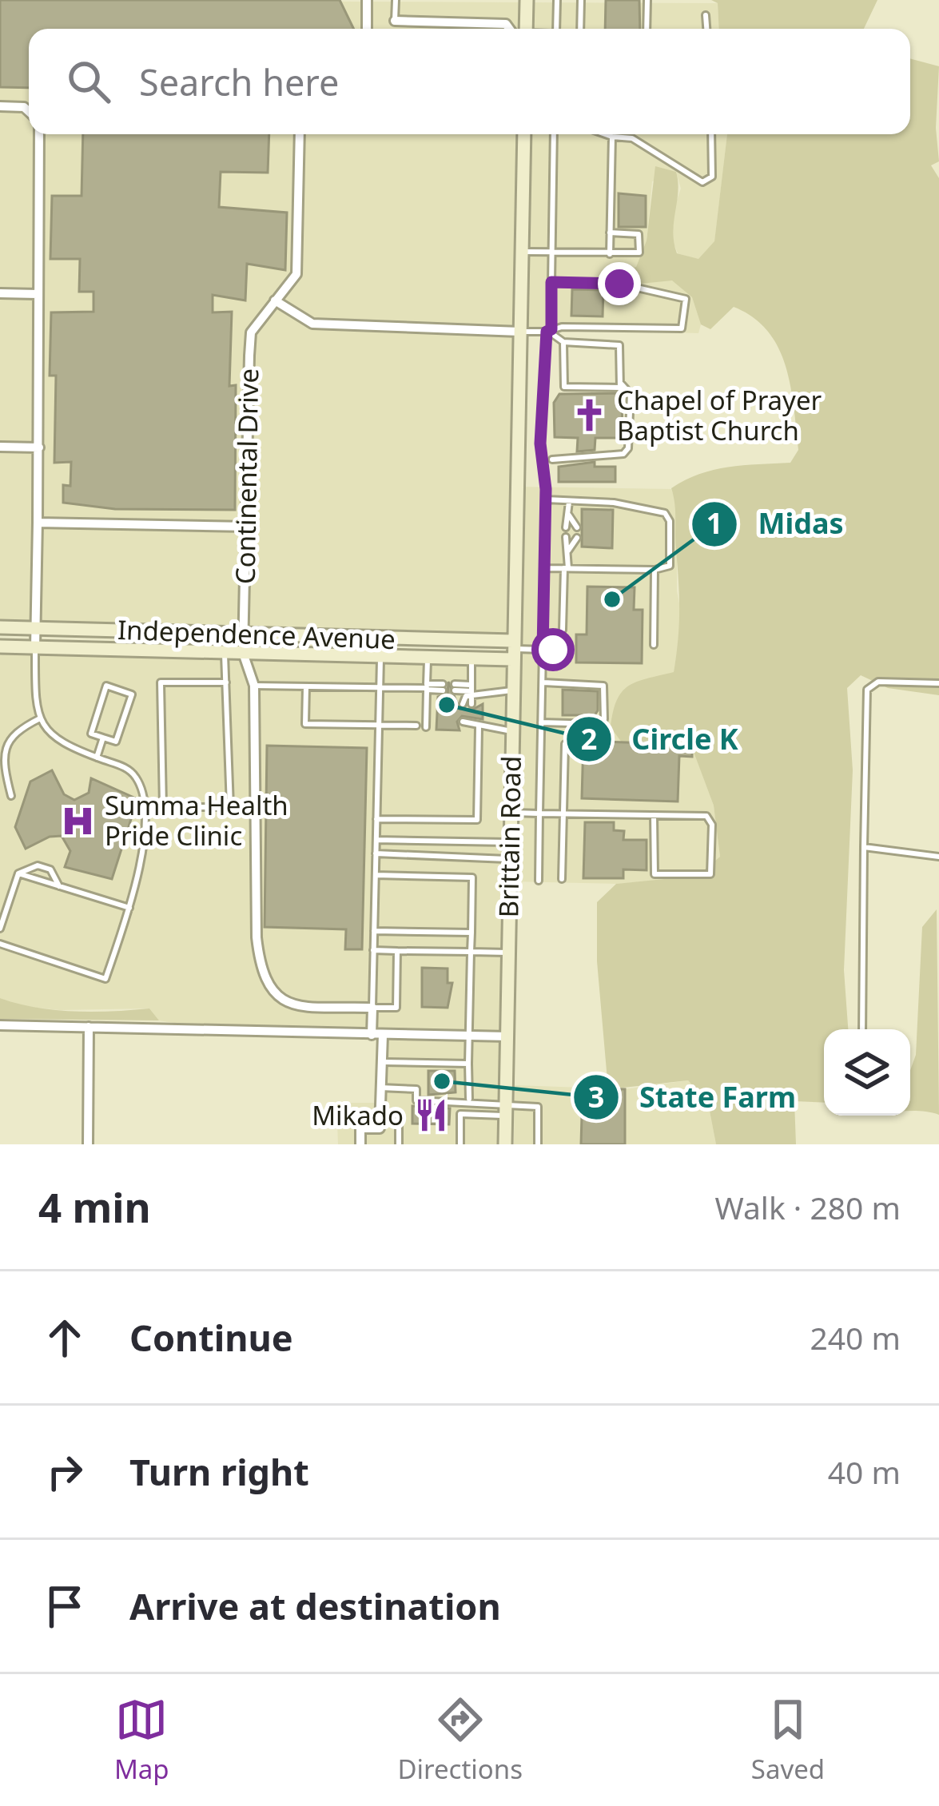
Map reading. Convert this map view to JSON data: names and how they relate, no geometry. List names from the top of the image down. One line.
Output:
{"streets":{"street":["Continental Drive","Independence Avenue","Brittain Road"]},"crossings":[["Continental Drive","Independence Avenue"],["Independence Avenue","Brittain Road"]],"places":{"church":["Chapel of Prayer Baptist Church"],"other":["Midas","Circle K","State Farm"],"hospital":["Summa Health Pride Clinic"],"restaurant":["Mikado"]},"page":{"search":"Search here","heading":["4 min","Walk · 280 m"],"list":[["Continue","240 m"],["Turn right","40 m"],"Arrive at destination"],"nav":["Map","Directions","Saved"]}}
